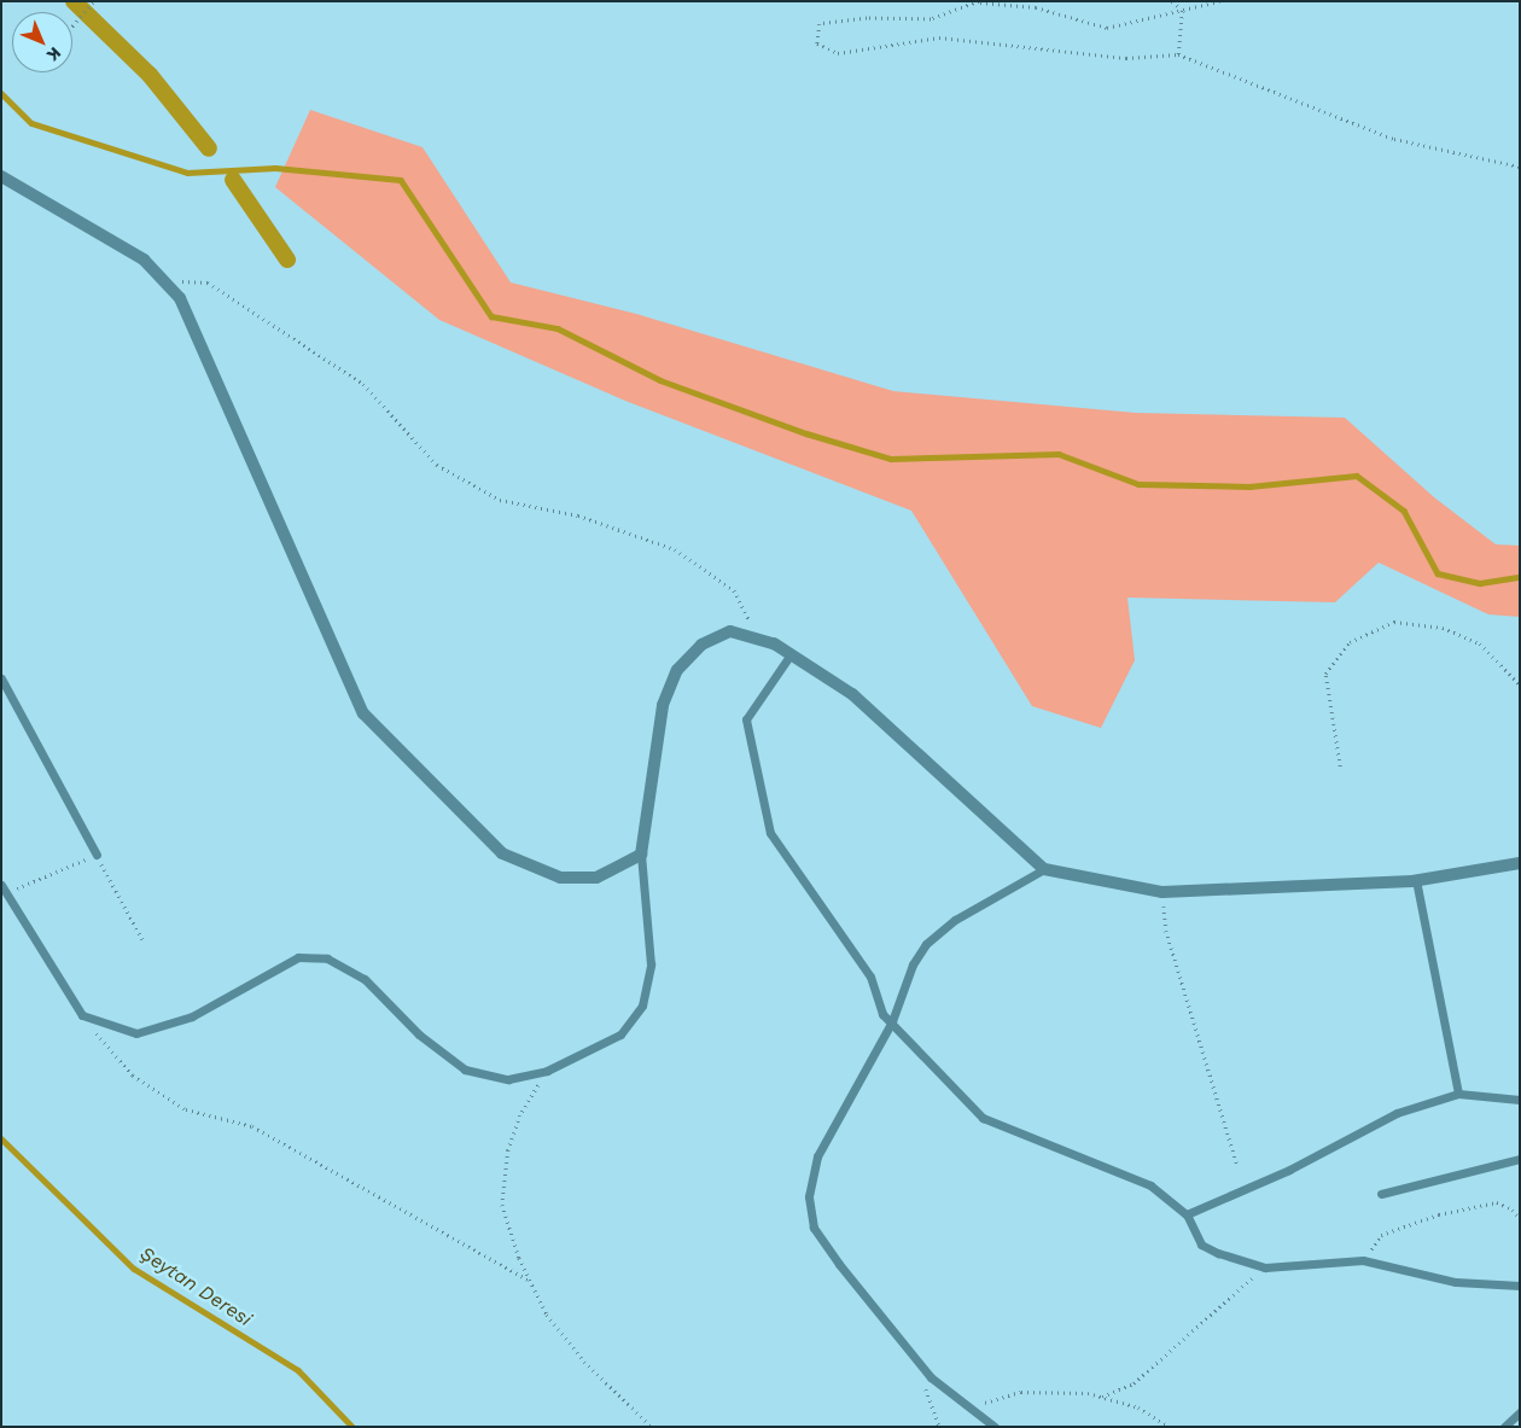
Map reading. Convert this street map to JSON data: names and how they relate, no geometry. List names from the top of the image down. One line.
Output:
{"water":["Şeytan Deresi"],"north":"bottom right"}
